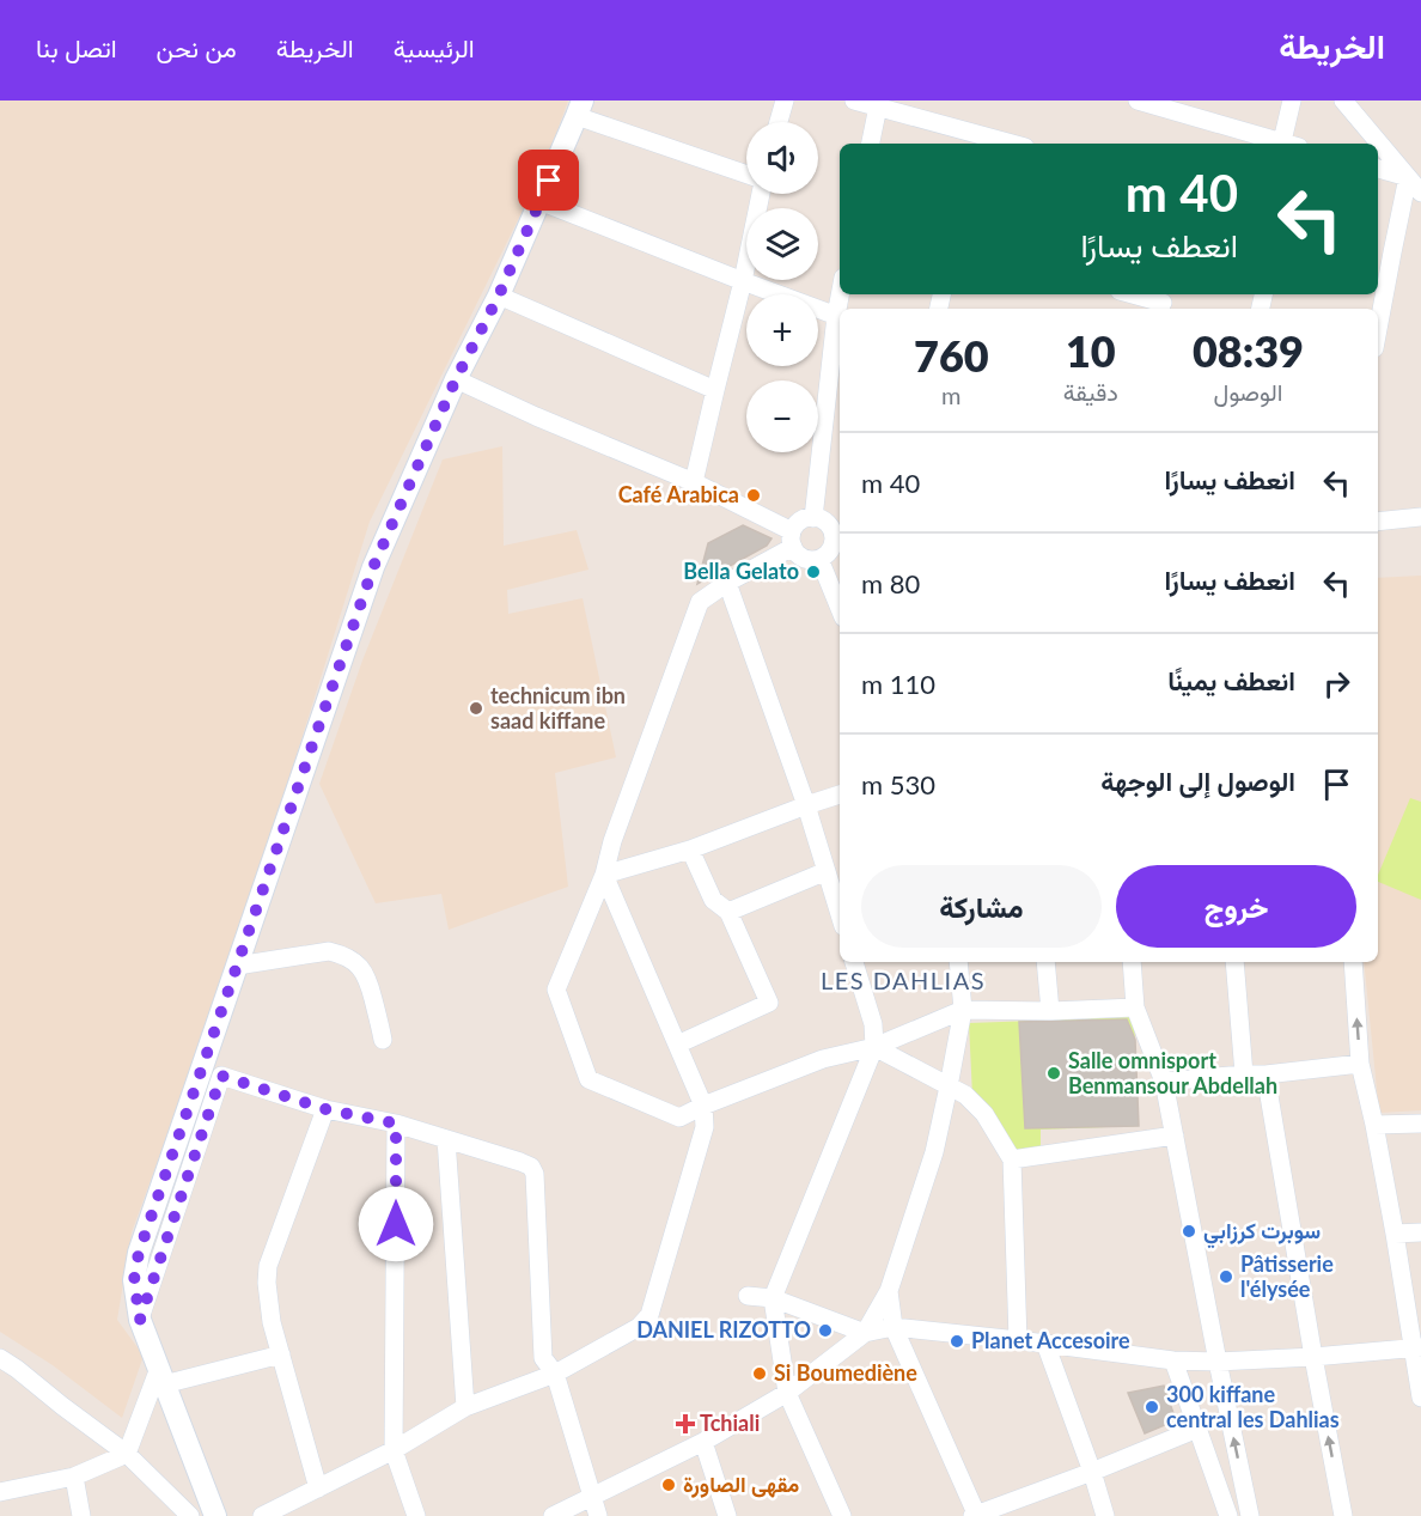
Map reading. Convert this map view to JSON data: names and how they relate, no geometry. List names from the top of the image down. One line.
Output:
{"districts":["LES DAHLIAS"],"places":{"other":["Café Arabica","Bella Gelato","technicum ibn saad kiffane","Salle omnisport Benmansour Abdellah","سوبرت كرزابي","Pâtisserie l'élysée","DANIEL RIZOTTO","Planet Accesoire","Si Boumediène","300 kiffane central les Dahlias","مقهى الصاورة"],"health":["Tchiali"]},"page":{"header":"الخريطة","nav":["الرئيسية","الخريطة","من نحن","اتصل بنا"],"map_buttons":["+","−"],"turn":["40 m","انعطف يسارًا"],"eta":["08:39","الوصول","10","دقيقة","760","m"],"list":[{"name":"انعطف يسارًا","value":"40 m"},{"name":"انعطف يسارًا","value":"80 m"},{"name":"انعطف يمينًا","value":"110 m"},{"name":"الوصول إلى الوجهة","value":"530 m"}],"buttons":["خروج","مشاركة"]}}
